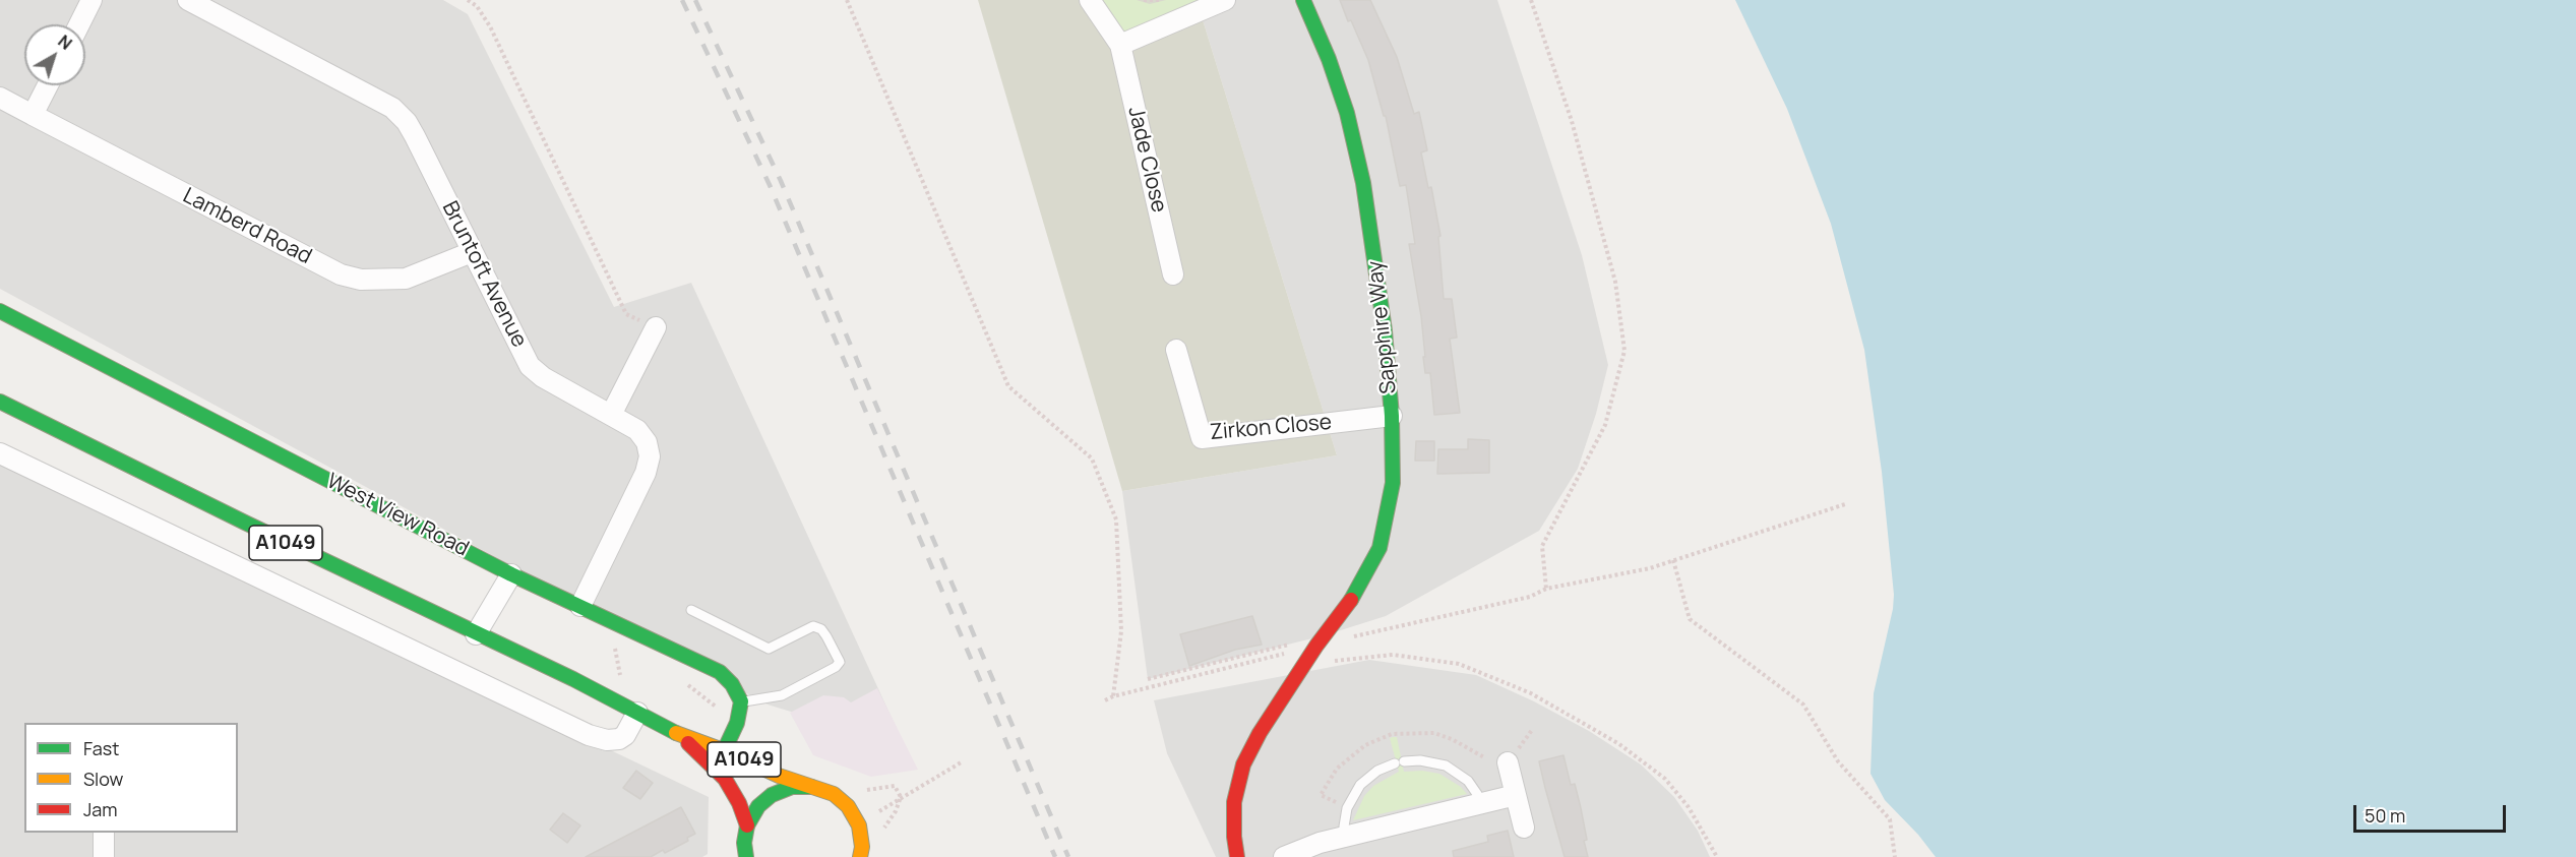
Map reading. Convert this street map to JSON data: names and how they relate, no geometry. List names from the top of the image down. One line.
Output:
{"streets":{"street":["Jade Close","Lamberd Road","Bruntoft Avenue","Sapphire Way","Zirkon Close","West View Road","A1049"]},"crossings":[["Lamberd Road","Bruntoft Avenue"],["Bruntoft Avenue","West View Road"],["Sapphire Way","Zirkon Close"]],"legend":["Fast","Slow","Jam"],"scale_bar":"50 m","north":"top right"}
